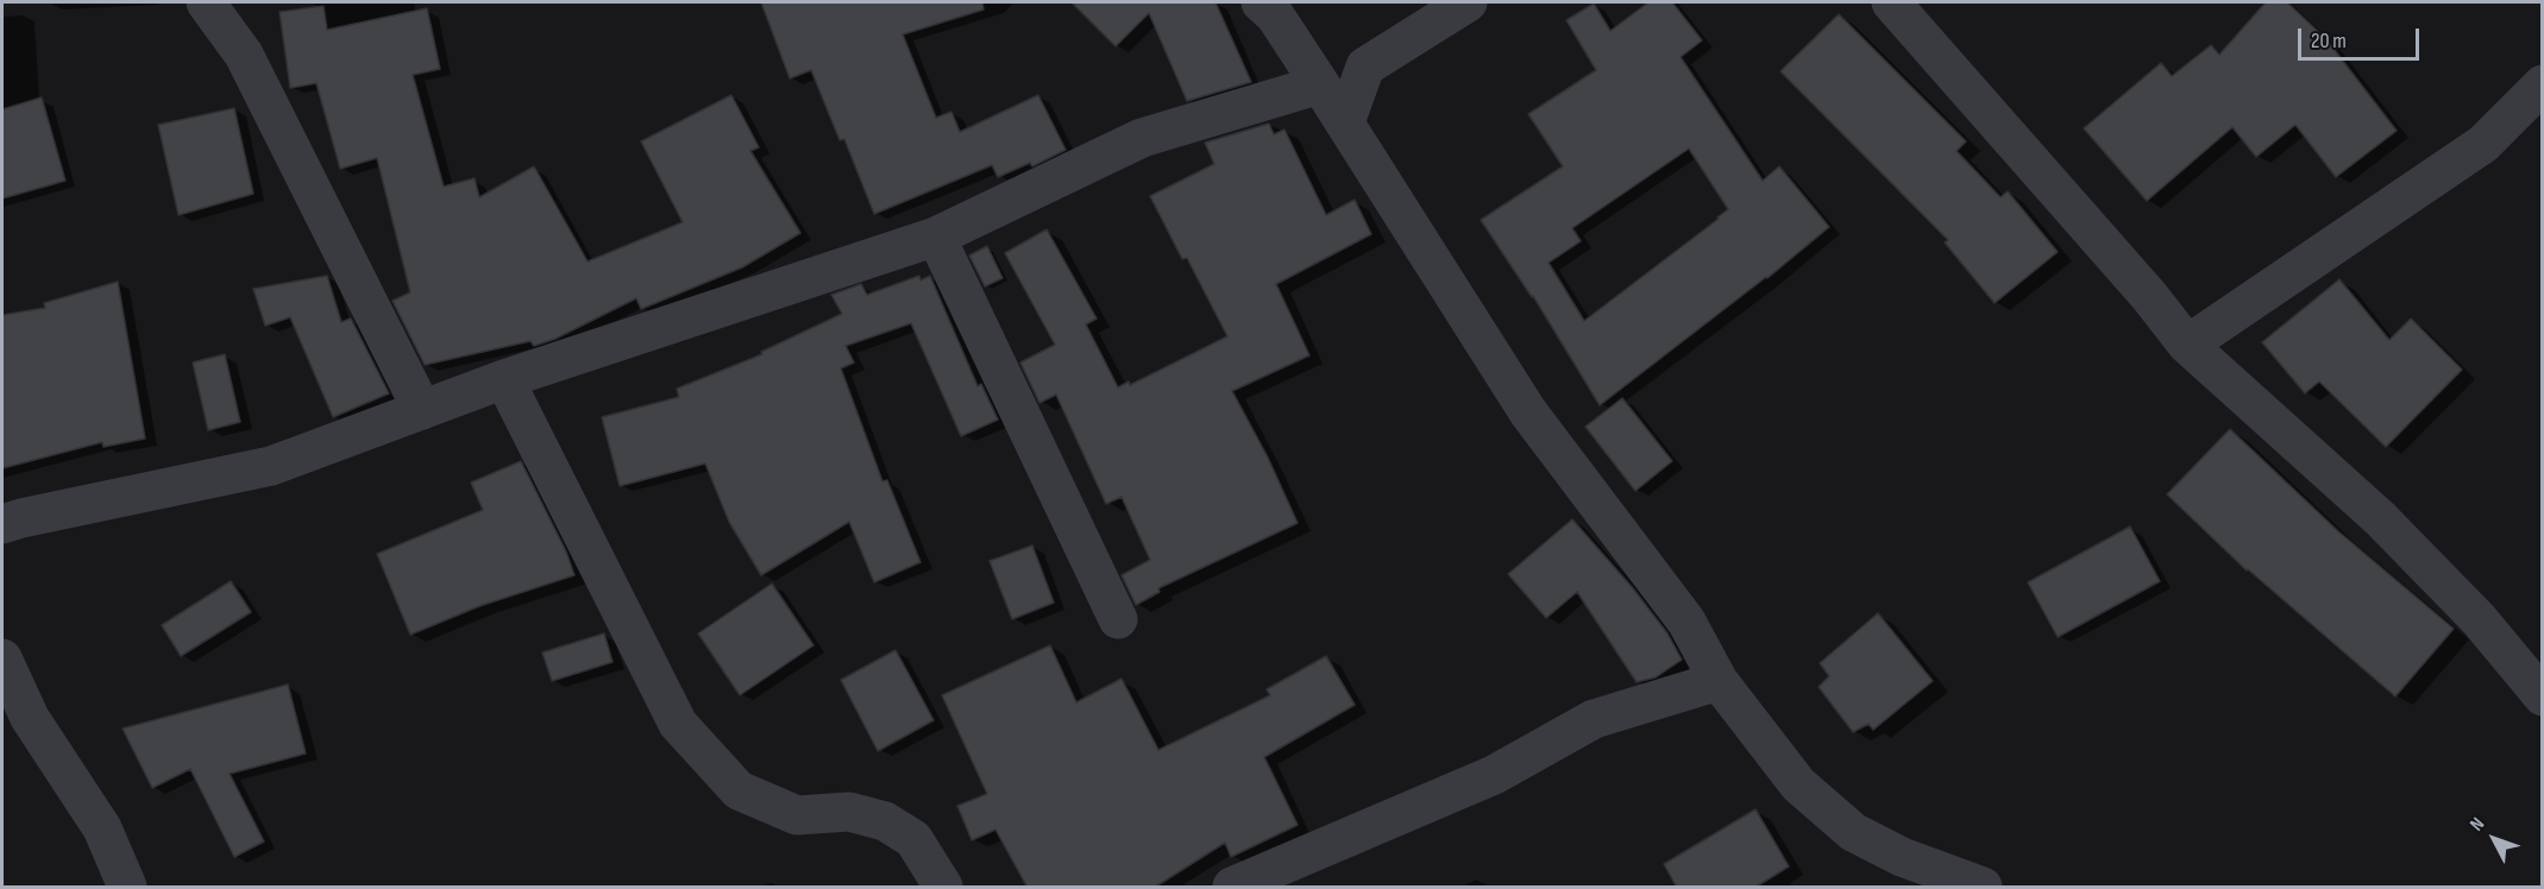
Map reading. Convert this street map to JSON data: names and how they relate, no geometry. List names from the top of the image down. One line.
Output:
{"scale_bar":"20 m","north":"top left"}
